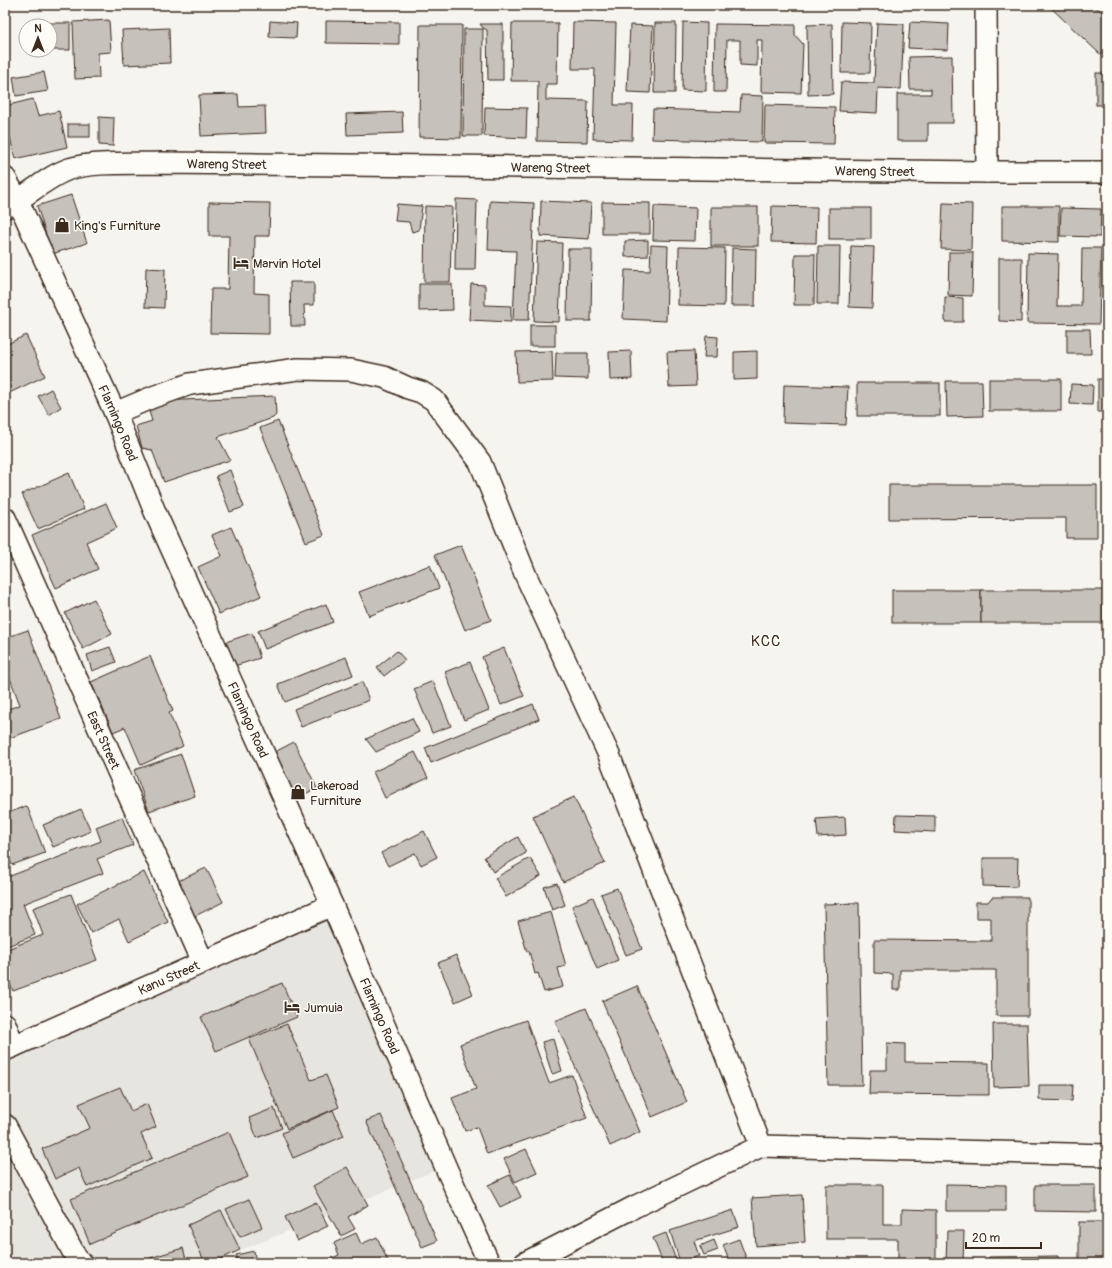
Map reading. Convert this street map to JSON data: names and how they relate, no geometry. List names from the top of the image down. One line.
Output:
{"streets":{"street":["Wareng Street","Flamingo Road","East Street","Kanu Street"]},"crossings":[["Wareng Street","Flamingo Road"],["Flamingo Road","Kanu Street"],["East Street","Kanu Street"]],"districts":["KCC"],"places":{"shop":["King's Furniture","Lakeroad Furniture"],"hotel":["Marvin Hotel","Jumuia"]},"scale_bar":"20 m","north":"top"}
